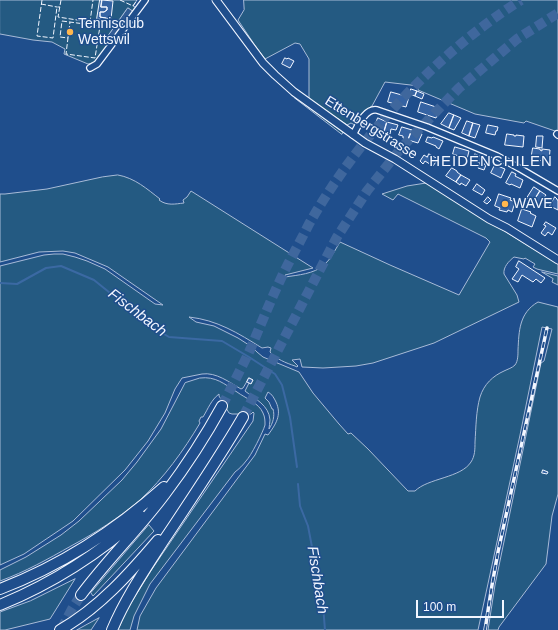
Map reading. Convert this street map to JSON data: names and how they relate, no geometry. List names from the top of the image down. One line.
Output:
{"streets":{"street":["Ettenbergstrasse"]},"districts":["HEIDENCHILEN"],"water":["Fischbach"],"places":["Tennisclub Wettswil","WAVE"],"scale_bar":"100 m"}
